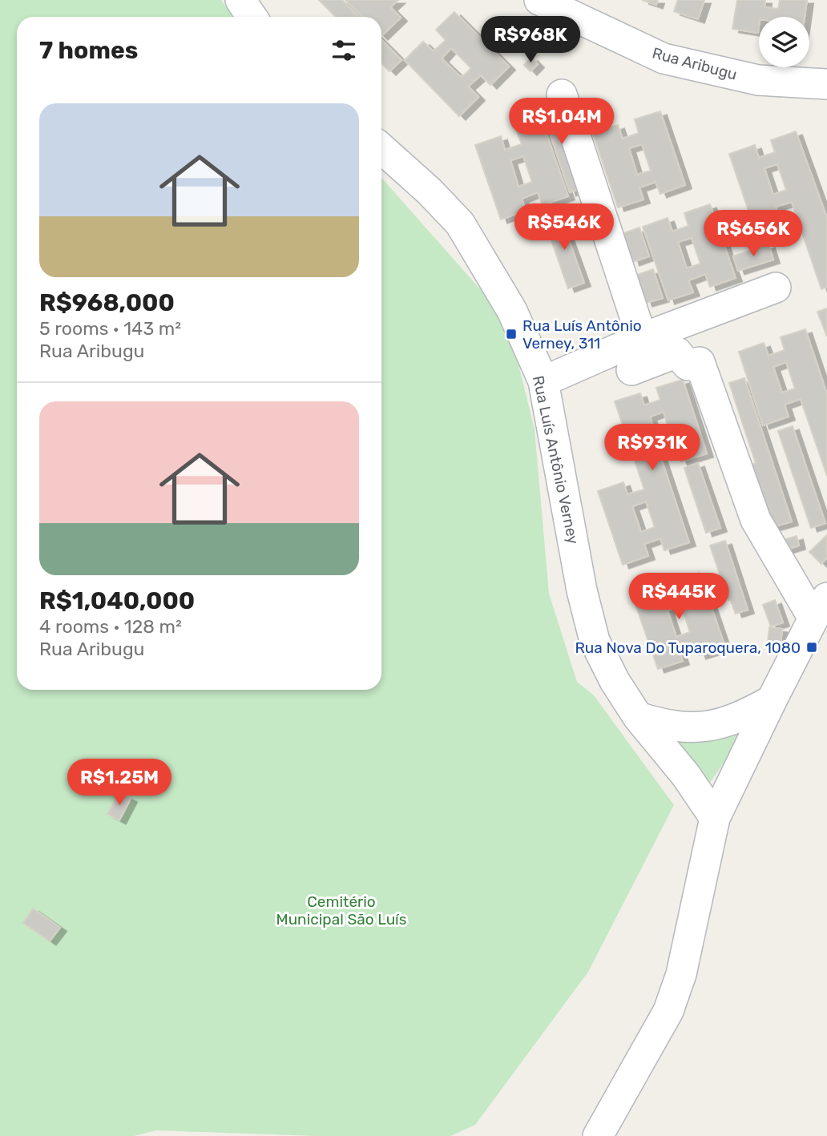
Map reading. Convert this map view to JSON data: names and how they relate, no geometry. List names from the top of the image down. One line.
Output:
{"streets":{"street":["Rua Aribugu","Rua Luís Antônio Verney"]},"parks":["Cemitério Municipal São Luís"],"places":{"transit":["Rua Luís Antônio Verney, 311","Rua Nova Do Tuparoquera, 1080"]},"page":{"price":["R$968K","R$1.04M","R$546K","R$656K","R$931K","R$445K","R$1.25M"],"heading":"7 homes","list":[{"name":"R$968,000","note":"5 rooms · 143 m² · Rua Aribugu"},{"name":"R$1,040,000","note":"4 rooms · 128 m² · Rua Aribugu"}]}}
